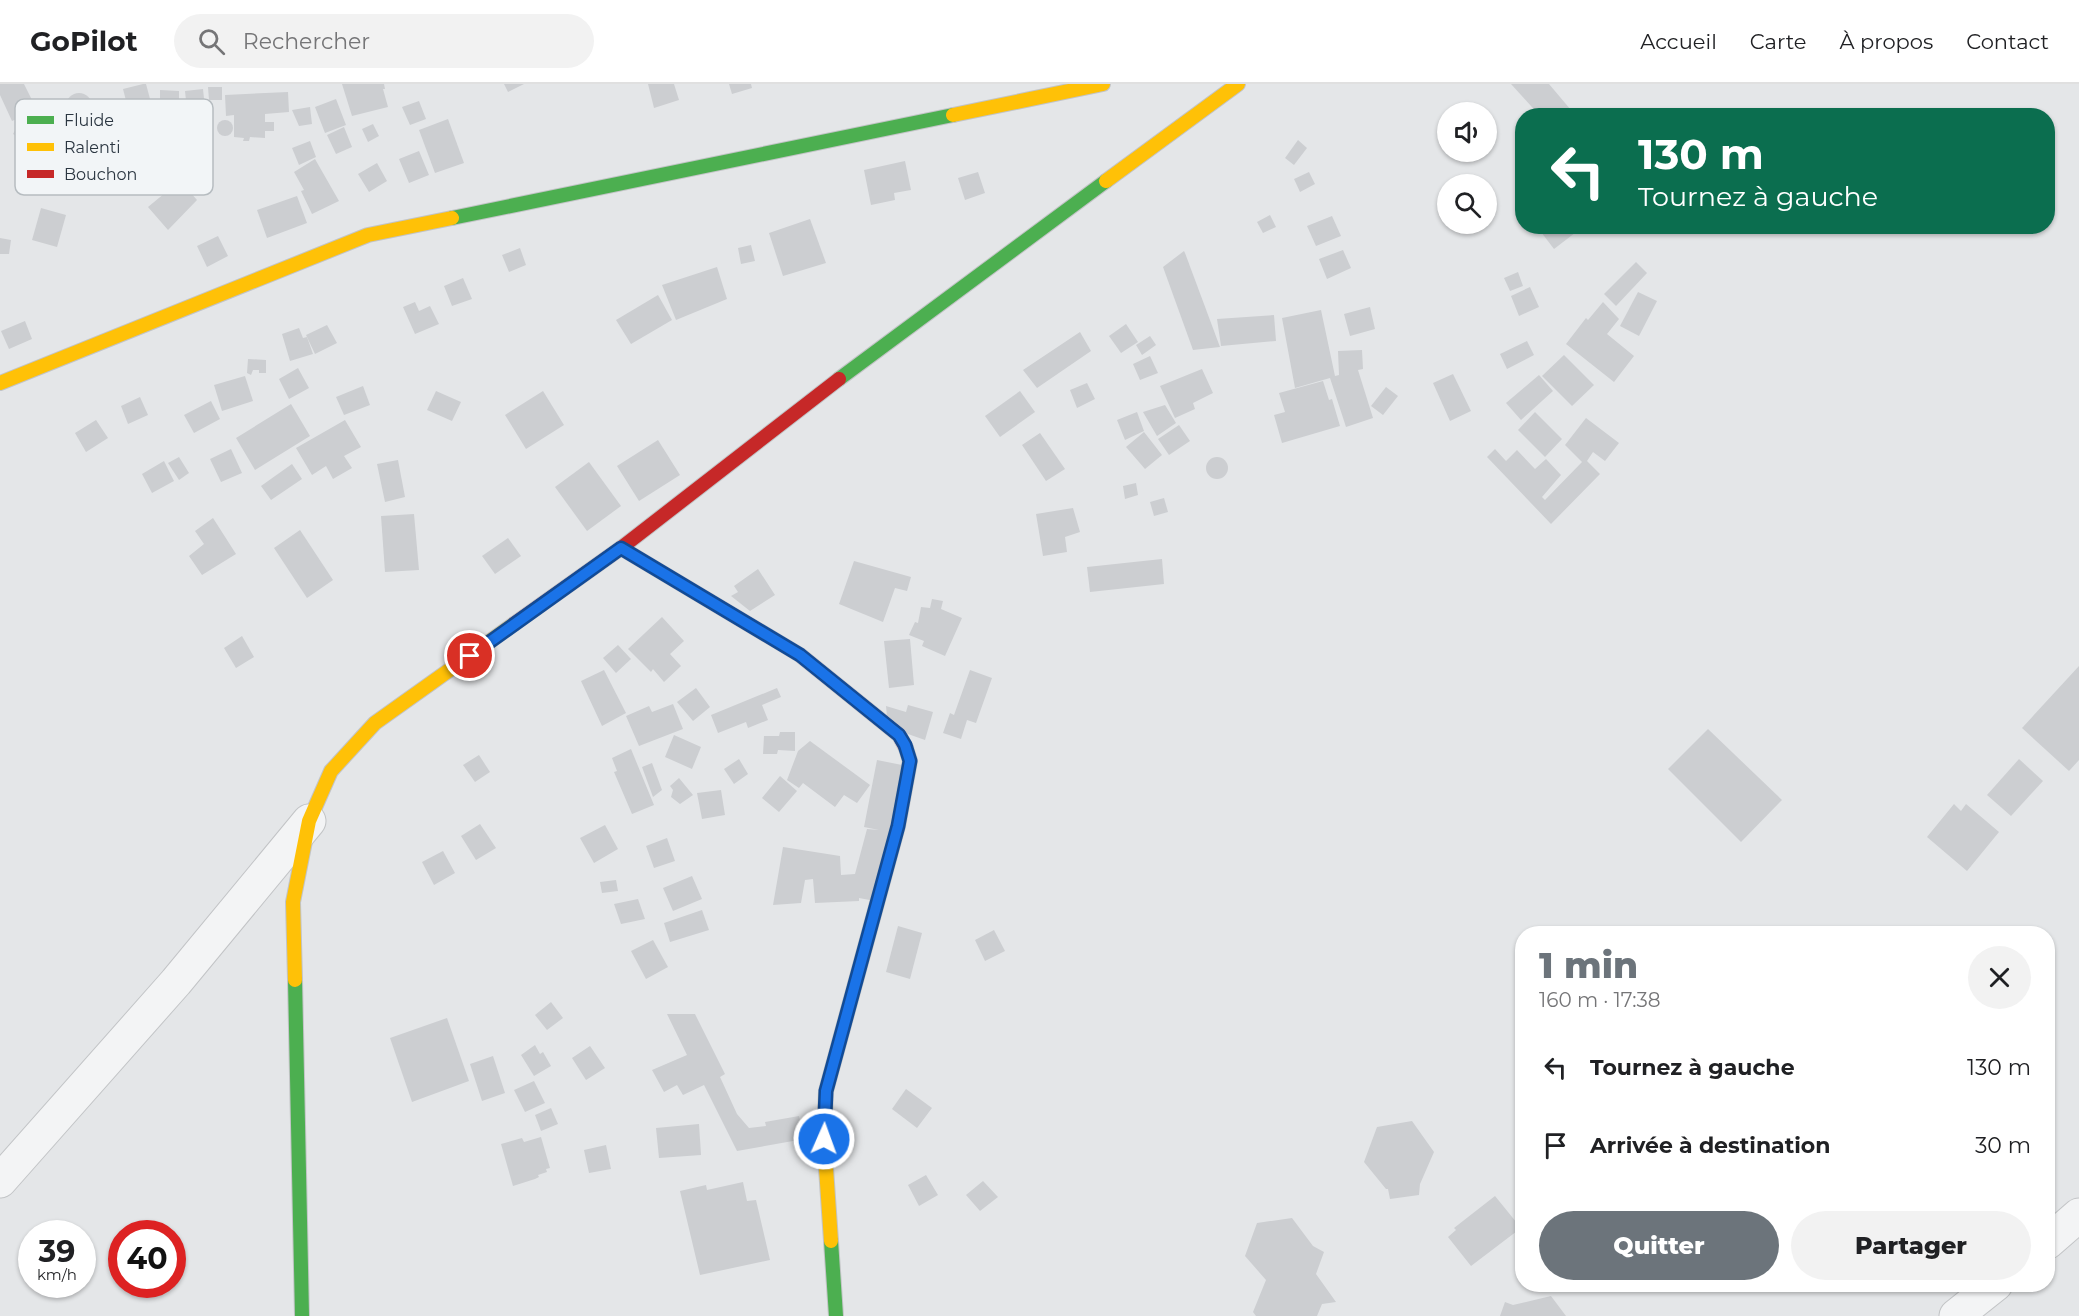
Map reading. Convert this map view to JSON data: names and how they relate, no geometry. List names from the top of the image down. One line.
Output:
{"legend":["Fluide","Ralenti","Bouchon"],"page":{"header":"GoPilot","search":"Rechercher","nav":["Accueil","Carte","À propos","Contact"],"turn":["130 m","Tournez à gauche"],"heading":["1 min","160 m · 17:38"],"list":[{"name":"Tournez à gauche","value":"130 m"},{"name":"Arrivée à destination","value":"30 m"}],"buttons":["Quitter","Partager"],"speed":"39 km/h","limit":"40"}}
